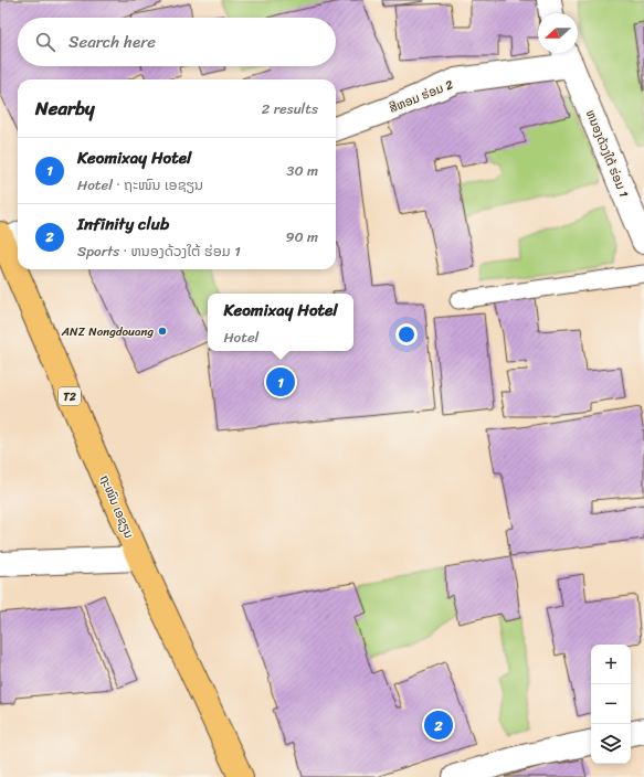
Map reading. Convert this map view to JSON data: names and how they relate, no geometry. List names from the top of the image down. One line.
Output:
{"streets":{"main road":["T2","ຖະໜົນ ເອຊຽນ"],"street":["ສີຫອມ ຮ່ອມ 2","ຫນອງດ້ວງໃຕ້ ຮ່ອມ 1"]},"crossings":[["ສີຫອມ ຮ່ອມ 2","ຫນອງດ້ວງໃຕ້ ຮ່ອມ 1"]],"places":["ANZ Nongdouang"],"north":"left","page":{"search":"Search here","heading":["Nearby","2 results"],"list":[{"mark":"1","name":"Keomixay Hotel","note":"Hotel · ຖະໜົນ ເອຊຽນ","value":"30 m"},{"mark":"2","name":"Infinity club","note":"Sports · ຫນອງດ້ວງໃຕ້ ຮ່ອມ 1","value":"90 m"}],"popup":["Keomixay Hotel","Hotel"],"pins":["1","2"],"map_buttons":["+","−"]}}
